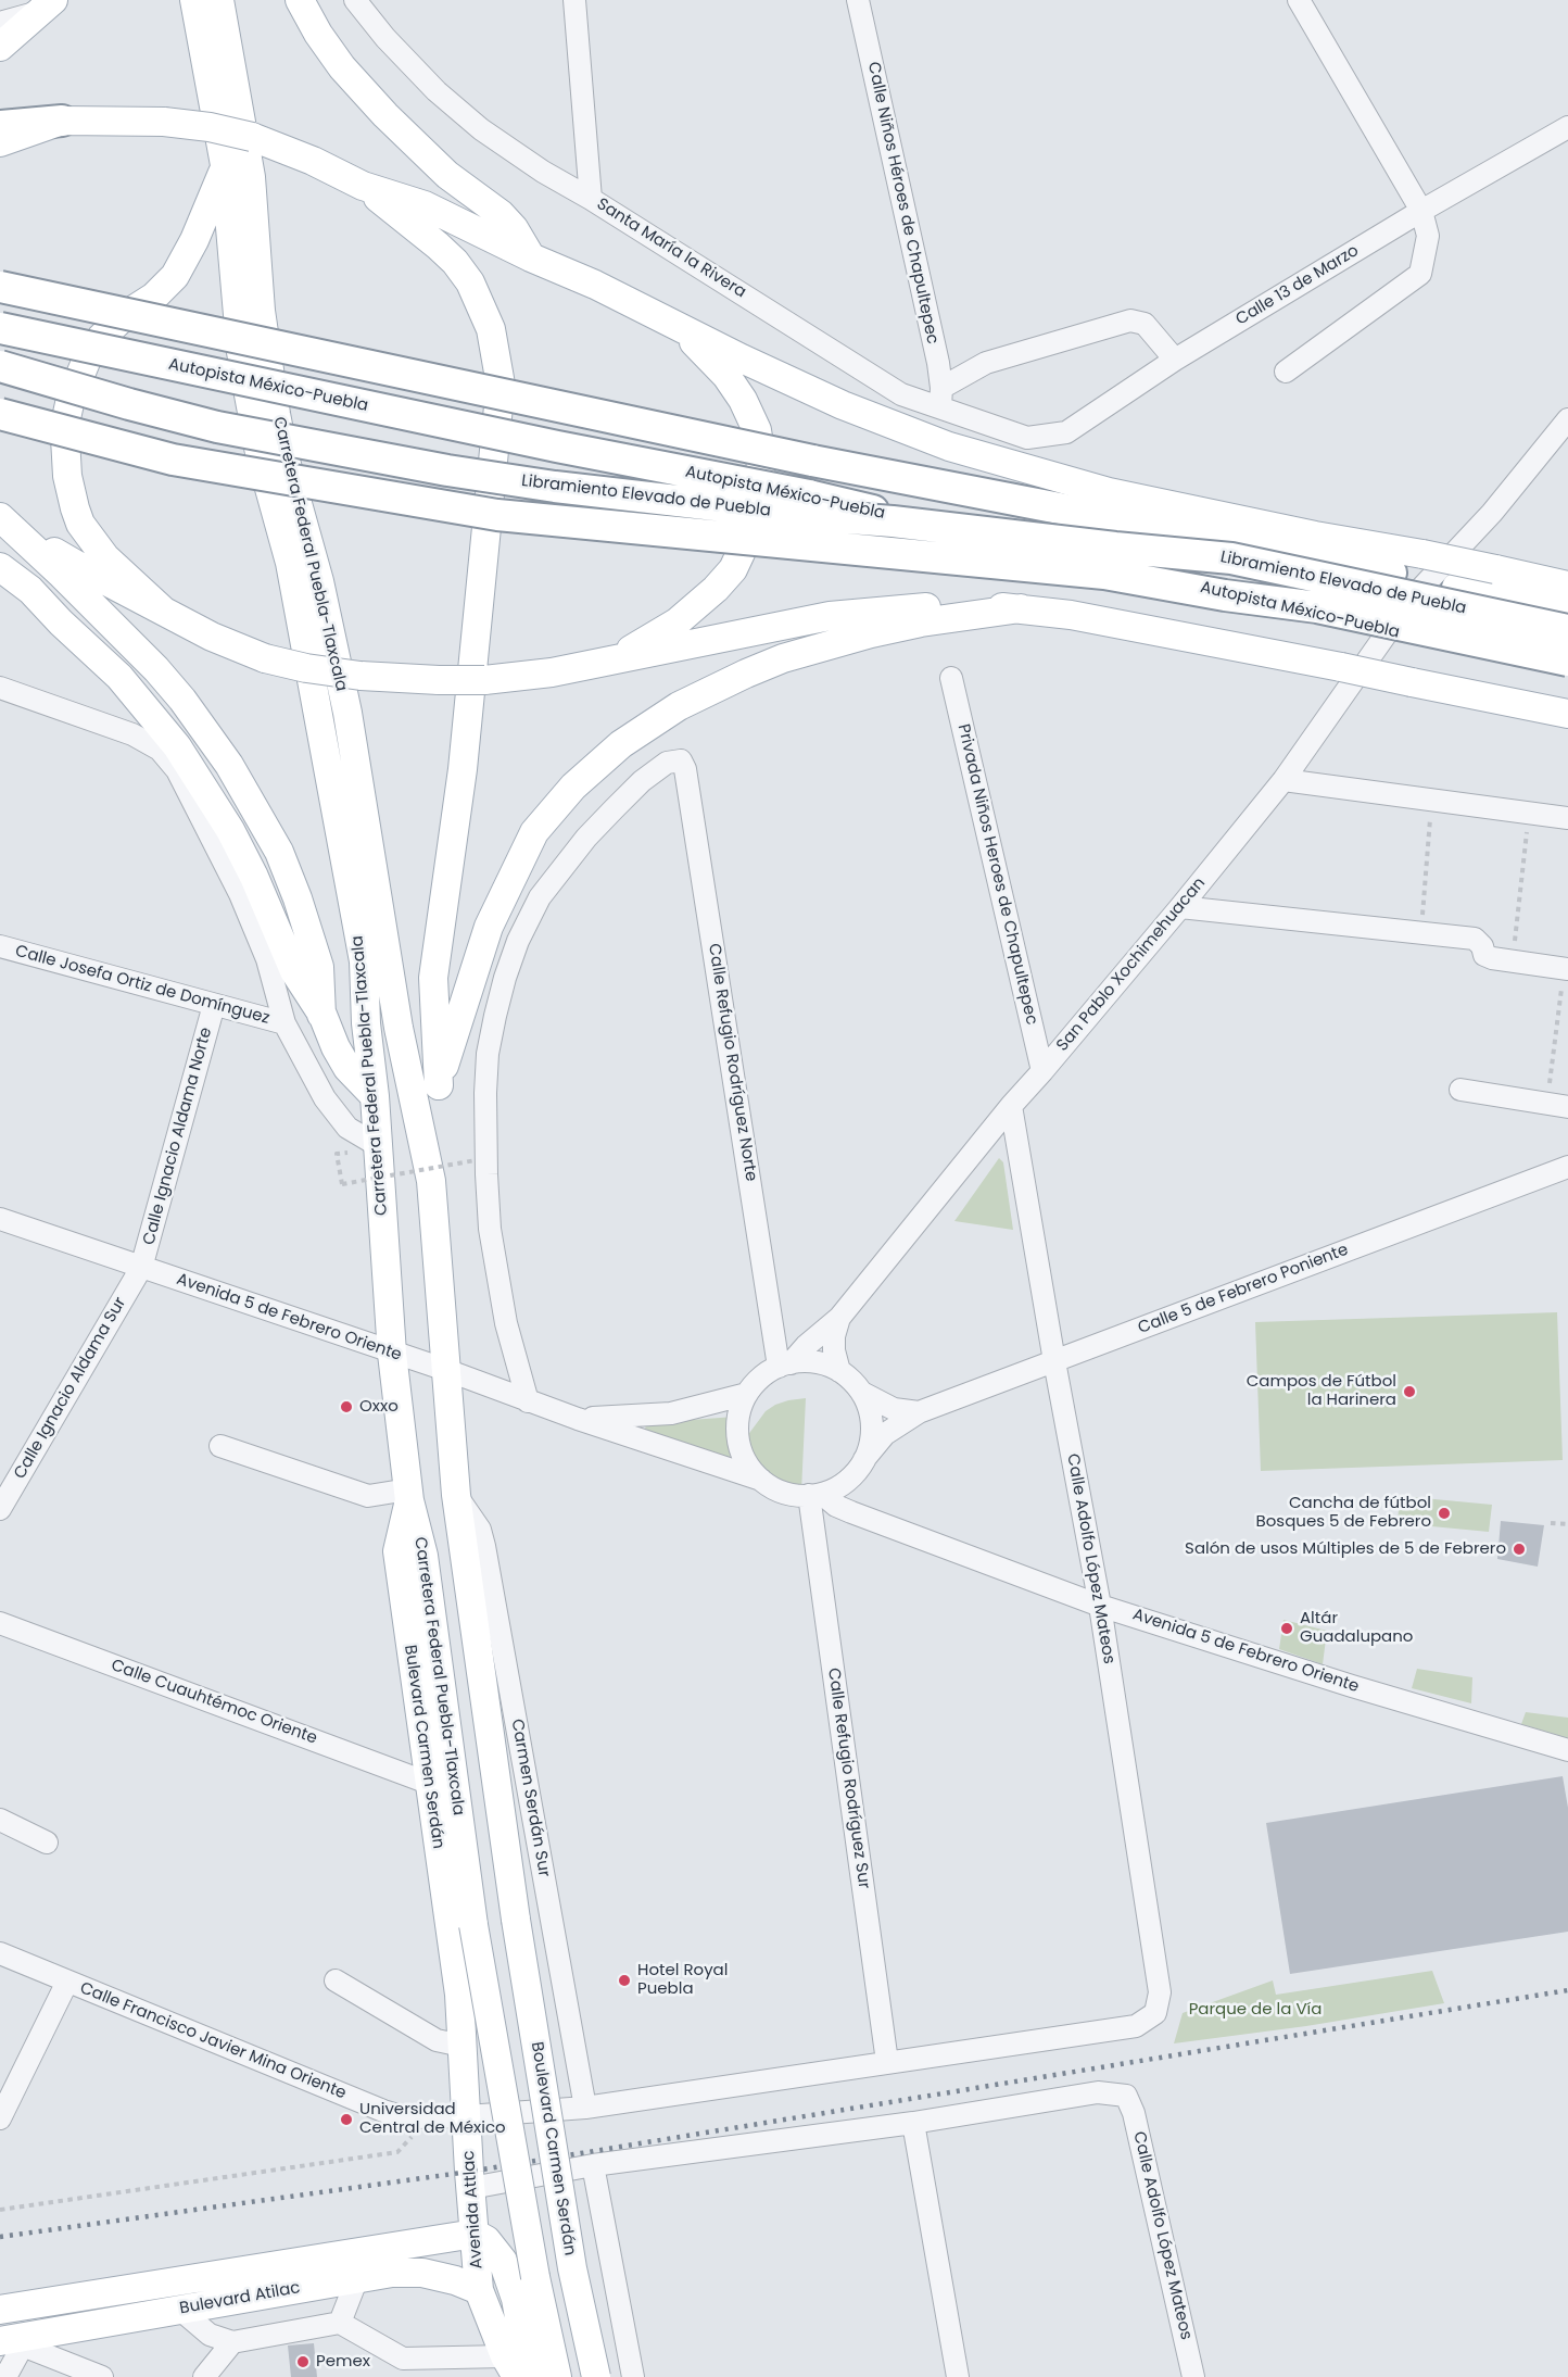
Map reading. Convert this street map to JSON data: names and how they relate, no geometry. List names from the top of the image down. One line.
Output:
{"streets":{"highway":["Autopista México-Puebla","Libramiento Elevado de Puebla"],"main road":["Carretera Federal Puebla-Tlaxcala","Bulevard Carmen Serdán","Boulevard Carmen Serdán","Avenida Attlac","Bulevard Atilac"],"street":["Calle Niños Héroes de Chapultepec","Santa María la Rivera","Calle 13 de Marzo","Privada Niños Heroes de Chapultepec","San Pablo Xochimehuacan","Calle Josefa Ortiz de Domínguez","Calle Refugio Rodríguez Norte","Calle Ignacio Aldama Norte","Calle 5 de Febrero Poniente","Avenida 5 de Febrero Oriente","Calle Ignacio Aldama Sur","Calle Adolfo López Mateos","Calle Cuauhtémoc Oriente","Calle Refugio Rodríguez Sur","Carmen Serdán Sur","Calle Francisco Javier Mina Oriente"]},"crossings":[["Calle Niños Héroes de Chapultepec","Santa María la Rivera"],["Santa María la Rivera","Calle 13 de Marzo"],["Carretera Federal Puebla-Tlaxcala","Calle Josefa Ortiz de Domínguez"],["Carretera Federal Puebla-Tlaxcala","Avenida 5 de Febrero Oriente"],["Carretera Federal Puebla-Tlaxcala","Bulevard Carmen Serdán"],["Carretera Federal Puebla-Tlaxcala","Carmen Serdán Sur"],["Carretera Federal Puebla-Tlaxcala","Boulevard Carmen Serdán"],["Privada Niños Heroes de Chapultepec","San Pablo Xochimehuacan"],["San Pablo Xochimehuacan","Calle Refugio Rodríguez Norte"],["San Pablo Xochimehuacan","Calle 5 de Febrero Poniente"],["San Pablo Xochimehuacan","Avenida 5 de Febrero Oriente"],["San Pablo Xochimehuacan","Calle Adolfo López Mateos"],["San Pablo Xochimehuacan","Calle Refugio Rodríguez Sur"],["Calle Josefa Ortiz de Domínguez","Calle Ignacio Aldama Norte"],["Calle Refugio Rodríguez Norte","Calle 5 de Febrero Poniente"],["Calle Refugio Rodríguez Norte","Avenida 5 de Febrero Oriente"],["Calle Refugio Rodríguez Norte","Calle Refugio Rodríguez Sur"],["Calle Ignacio Aldama Norte","Avenida 5 de Febrero Oriente"],["Calle Ignacio Aldama Norte","Calle Ignacio Aldama Sur"],["Calle 5 de Febrero Poniente","Avenida 5 de Febrero Oriente"],["Calle 5 de Febrero Poniente","Calle Adolfo López Mateos"],["Calle 5 de Febrero Poniente","Calle Refugio Rodríguez Sur"],["Avenida 5 de Febrero Oriente","Calle Ignacio Aldama Sur"],["Avenida 5 de Febrero Oriente","Calle Adolfo López Mateos"],["Avenida 5 de Febrero Oriente","Calle Refugio Rodríguez Sur"],["Calle Adolfo López Mateos","Calle Francisco Javier Mina Oriente"],["Calle Cuauhtémoc Oriente","Bulevard Carmen Serdán"],["Bulevard Carmen Serdán","Avenida Attlac"],["Calle Refugio Rodríguez Sur","Calle Francisco Javier Mina Oriente"],["Carmen Serdán Sur","Calle Francisco Javier Mina Oriente"],["Calle Francisco Javier Mina Oriente","Avenida Attlac"],["Avenida Attlac","Bulevard Atilac"]],"parks":["Parque de la Vía"],"places":["Campos de Fútbol la Harinera","Oxxo","Cancha de fútbol Bosques 5 de Febrero","Salón de usos Múltiples de 5 de Febrero","Altár Guadalupano","Hotel Royal Puebla","Universidad Central de México","Pemex"]}
